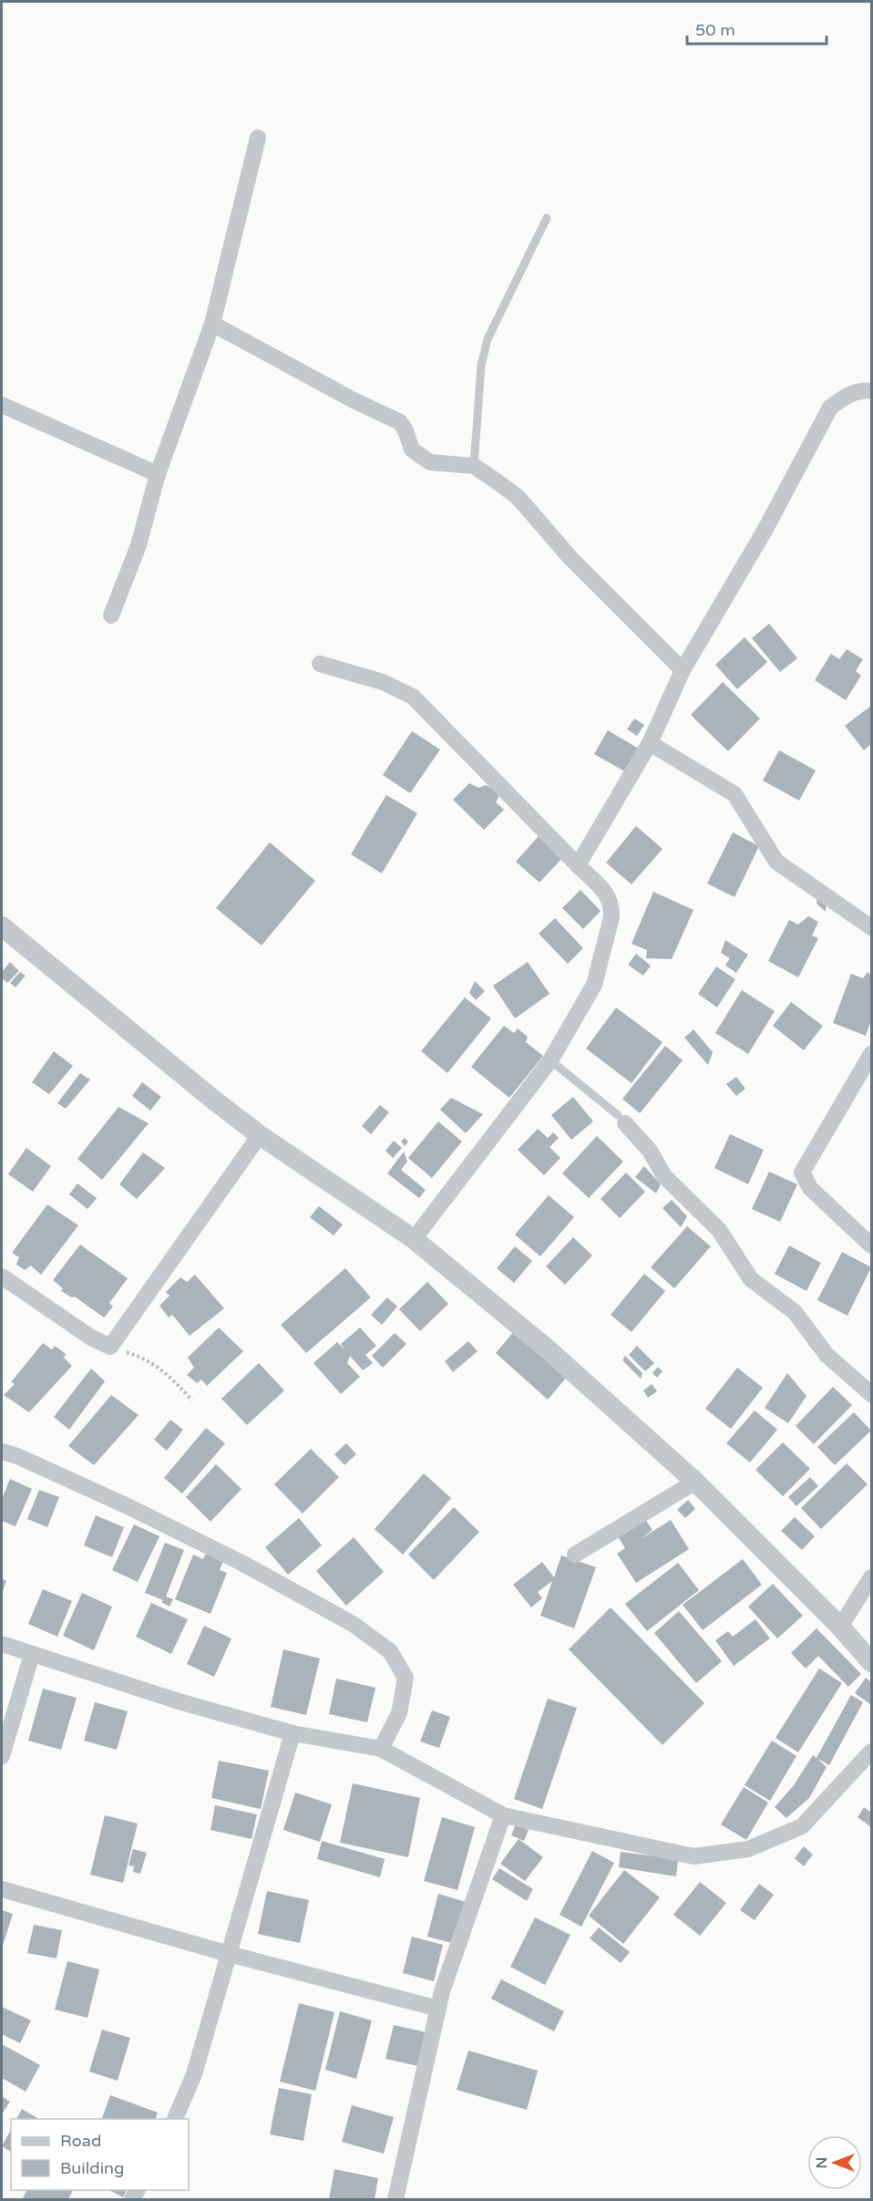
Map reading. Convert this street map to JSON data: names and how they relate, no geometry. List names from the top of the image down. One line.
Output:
{"legend":["Road","Building"],"scale_bar":"50 m","north":"left"}
